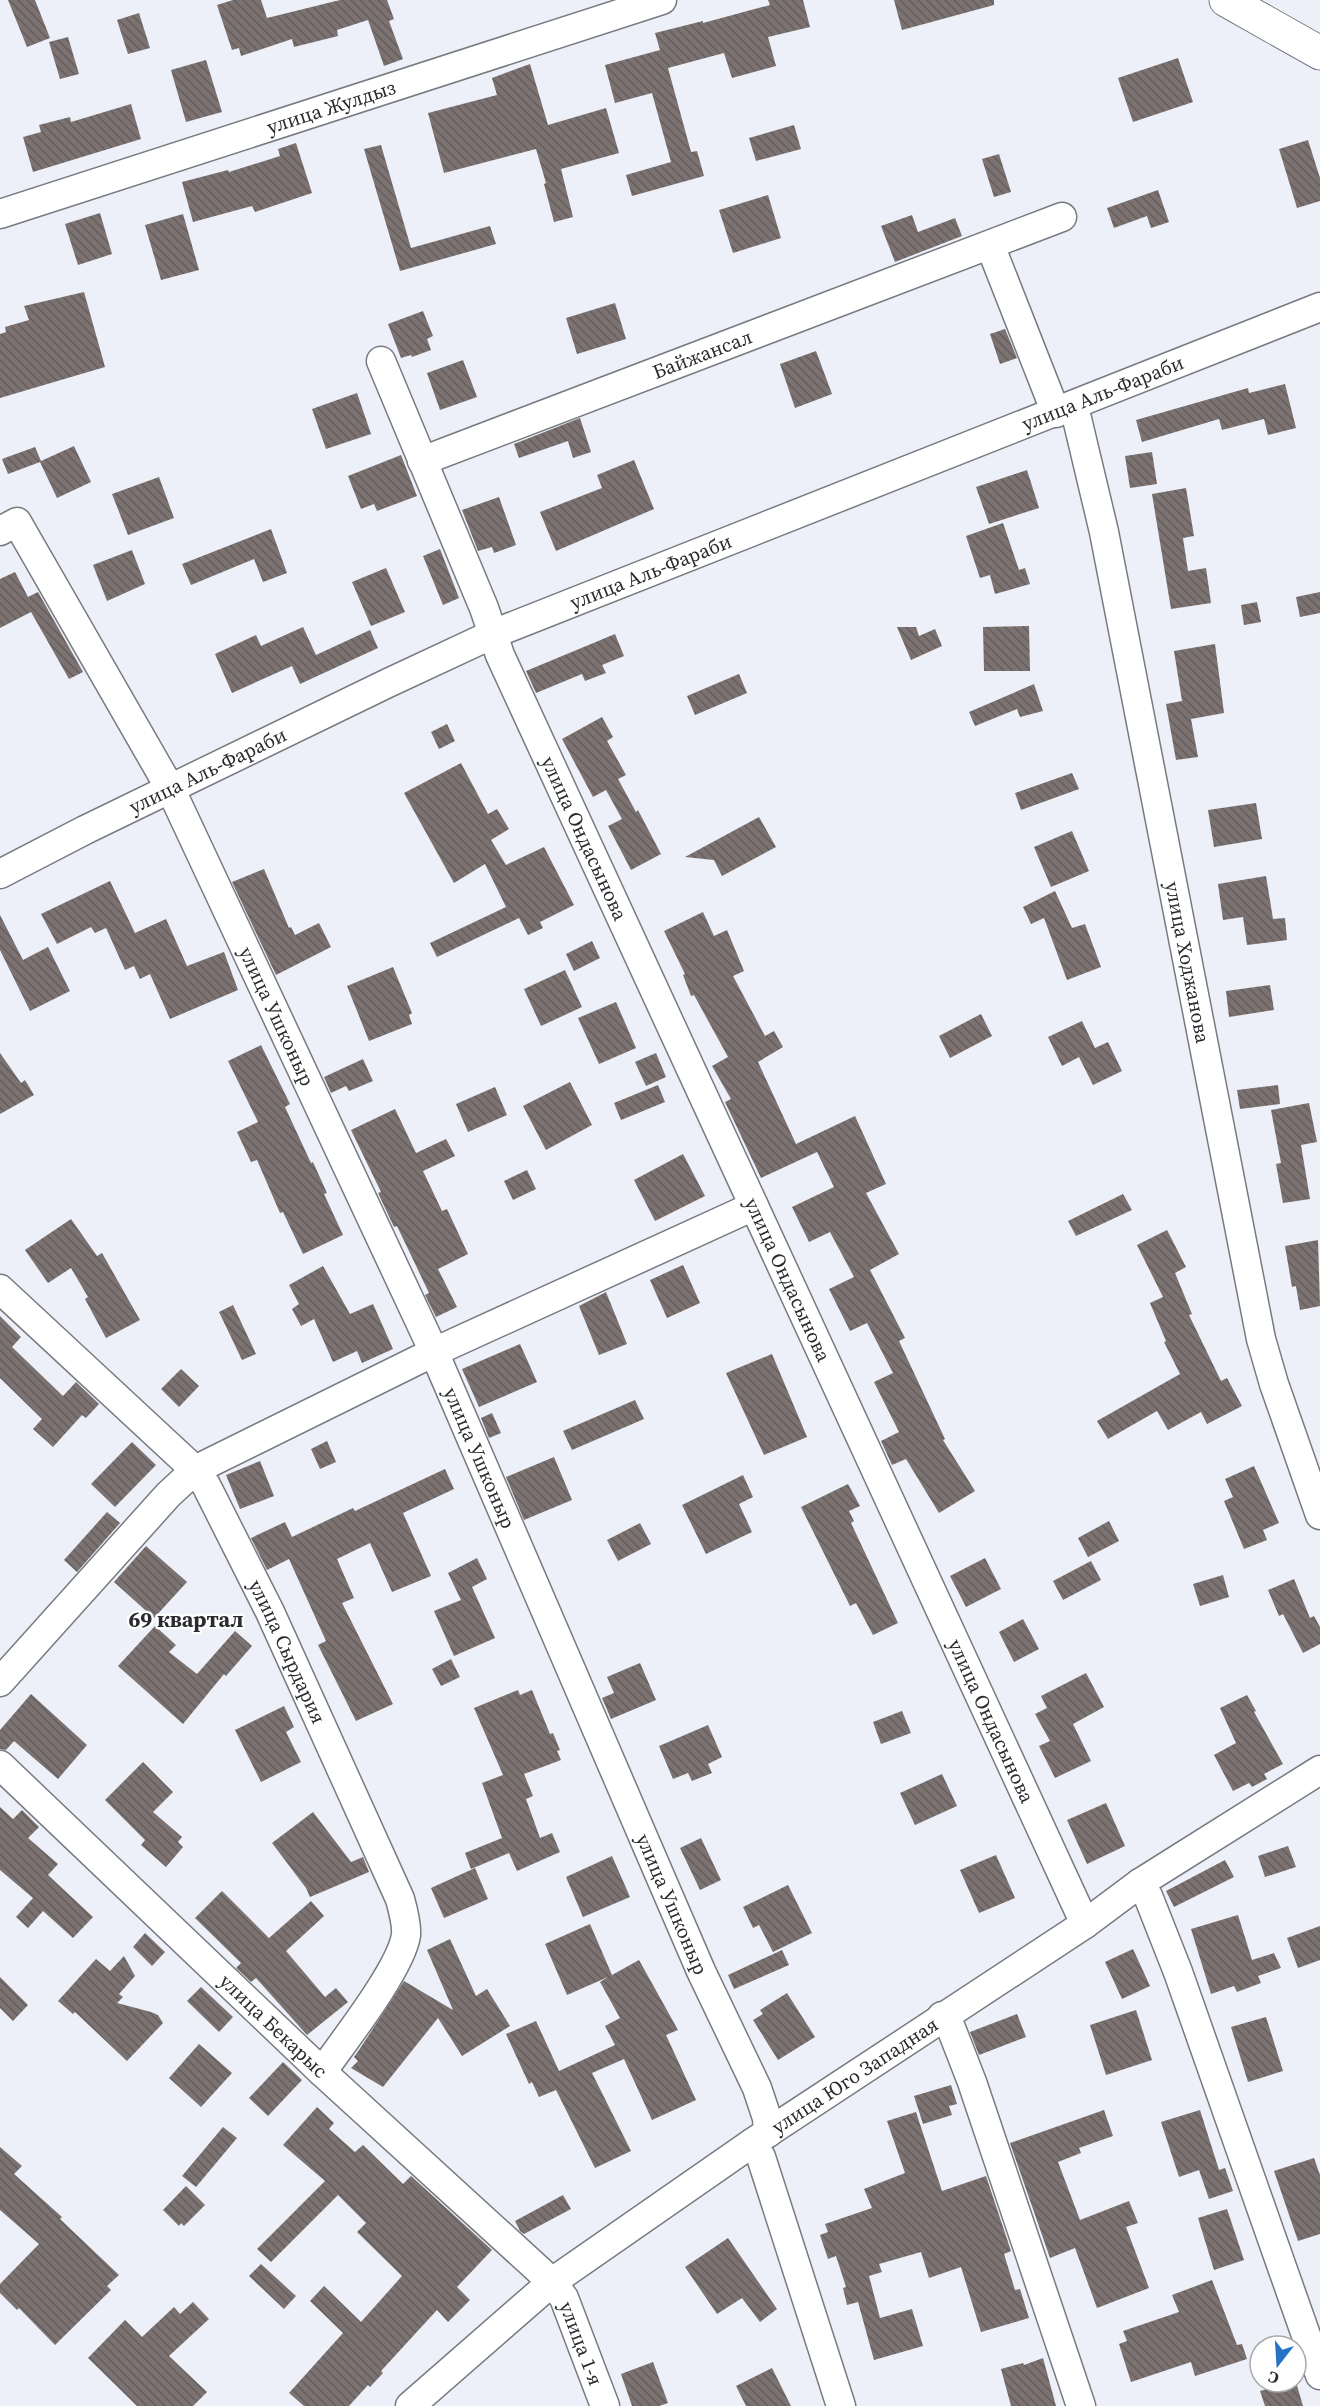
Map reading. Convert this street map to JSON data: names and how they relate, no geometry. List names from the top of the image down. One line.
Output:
{"streets":{"street":["улица Жулдыз","Байжансал","улица Аль-Фараби","улица Ондасынова","улица Ходжанова","улица Ушконыр","улица Сырдария","улица Бекарыс","улица Юго Западная","улица 1-я"]},"crossings":[["улица Аль-Фараби","улица Ондасынова"],["улица Аль-Фараби","улица Ходжанова"],["улица Аль-Фараби","улица Ушконыр"],["улица Ондасынова","улица Юго Западная"],["улица Ушконыр","улица Юго Западная"],["улица Сырдария","улица Бекарыс"],["улица Бекарыс","улица Юго Западная"],["улица Бекарыс","улица 1-я"],["улица Юго Западная","улица 1-я"]],"districts":["69 квартал"],"north":"bottom"}
